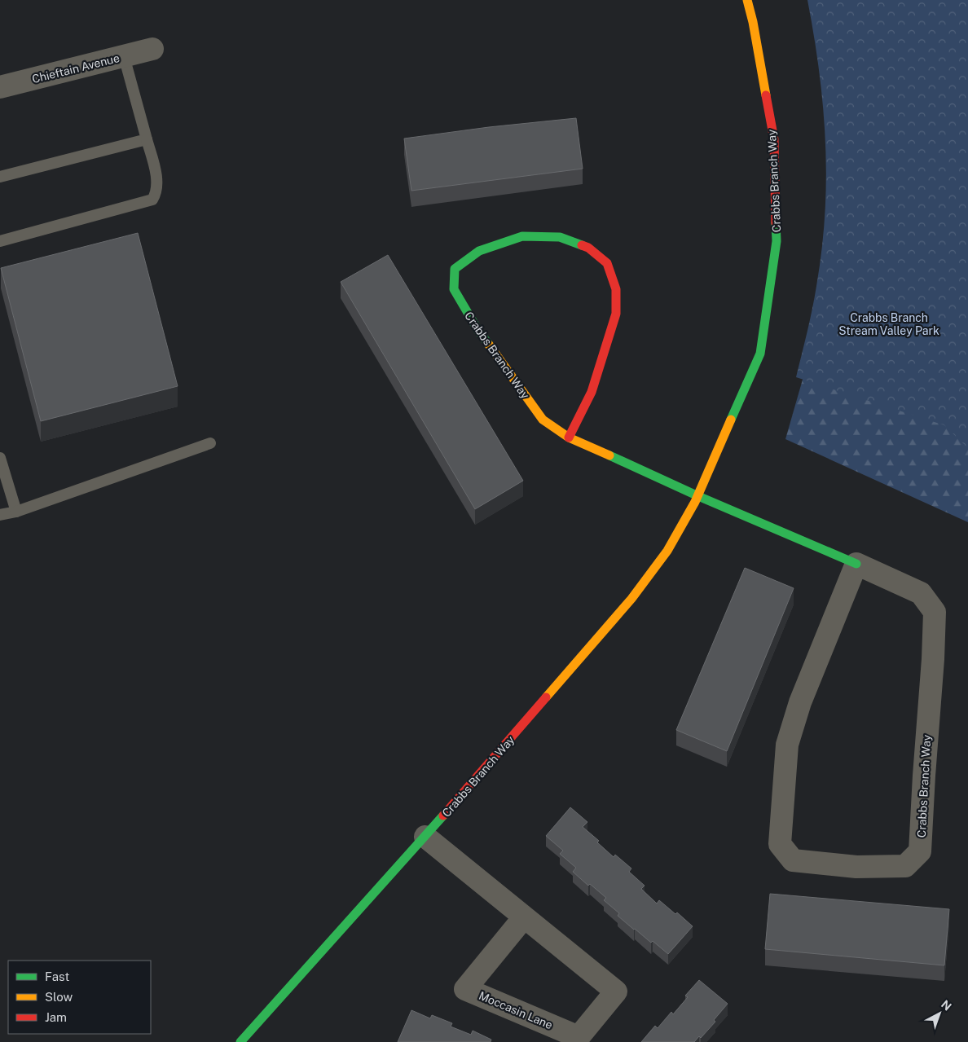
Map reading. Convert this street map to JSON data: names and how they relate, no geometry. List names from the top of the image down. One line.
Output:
{"streets":{"street":["Chieftain Avenue","Crabbs Branch Way","Moccasin Lane"]},"crossings":[["Crabbs Branch Way","Moccasin Lane"]],"parks":["Crabbs Branch Stream Valley Park"],"legend":["Fast","Slow","Jam"],"north":"top right"}
